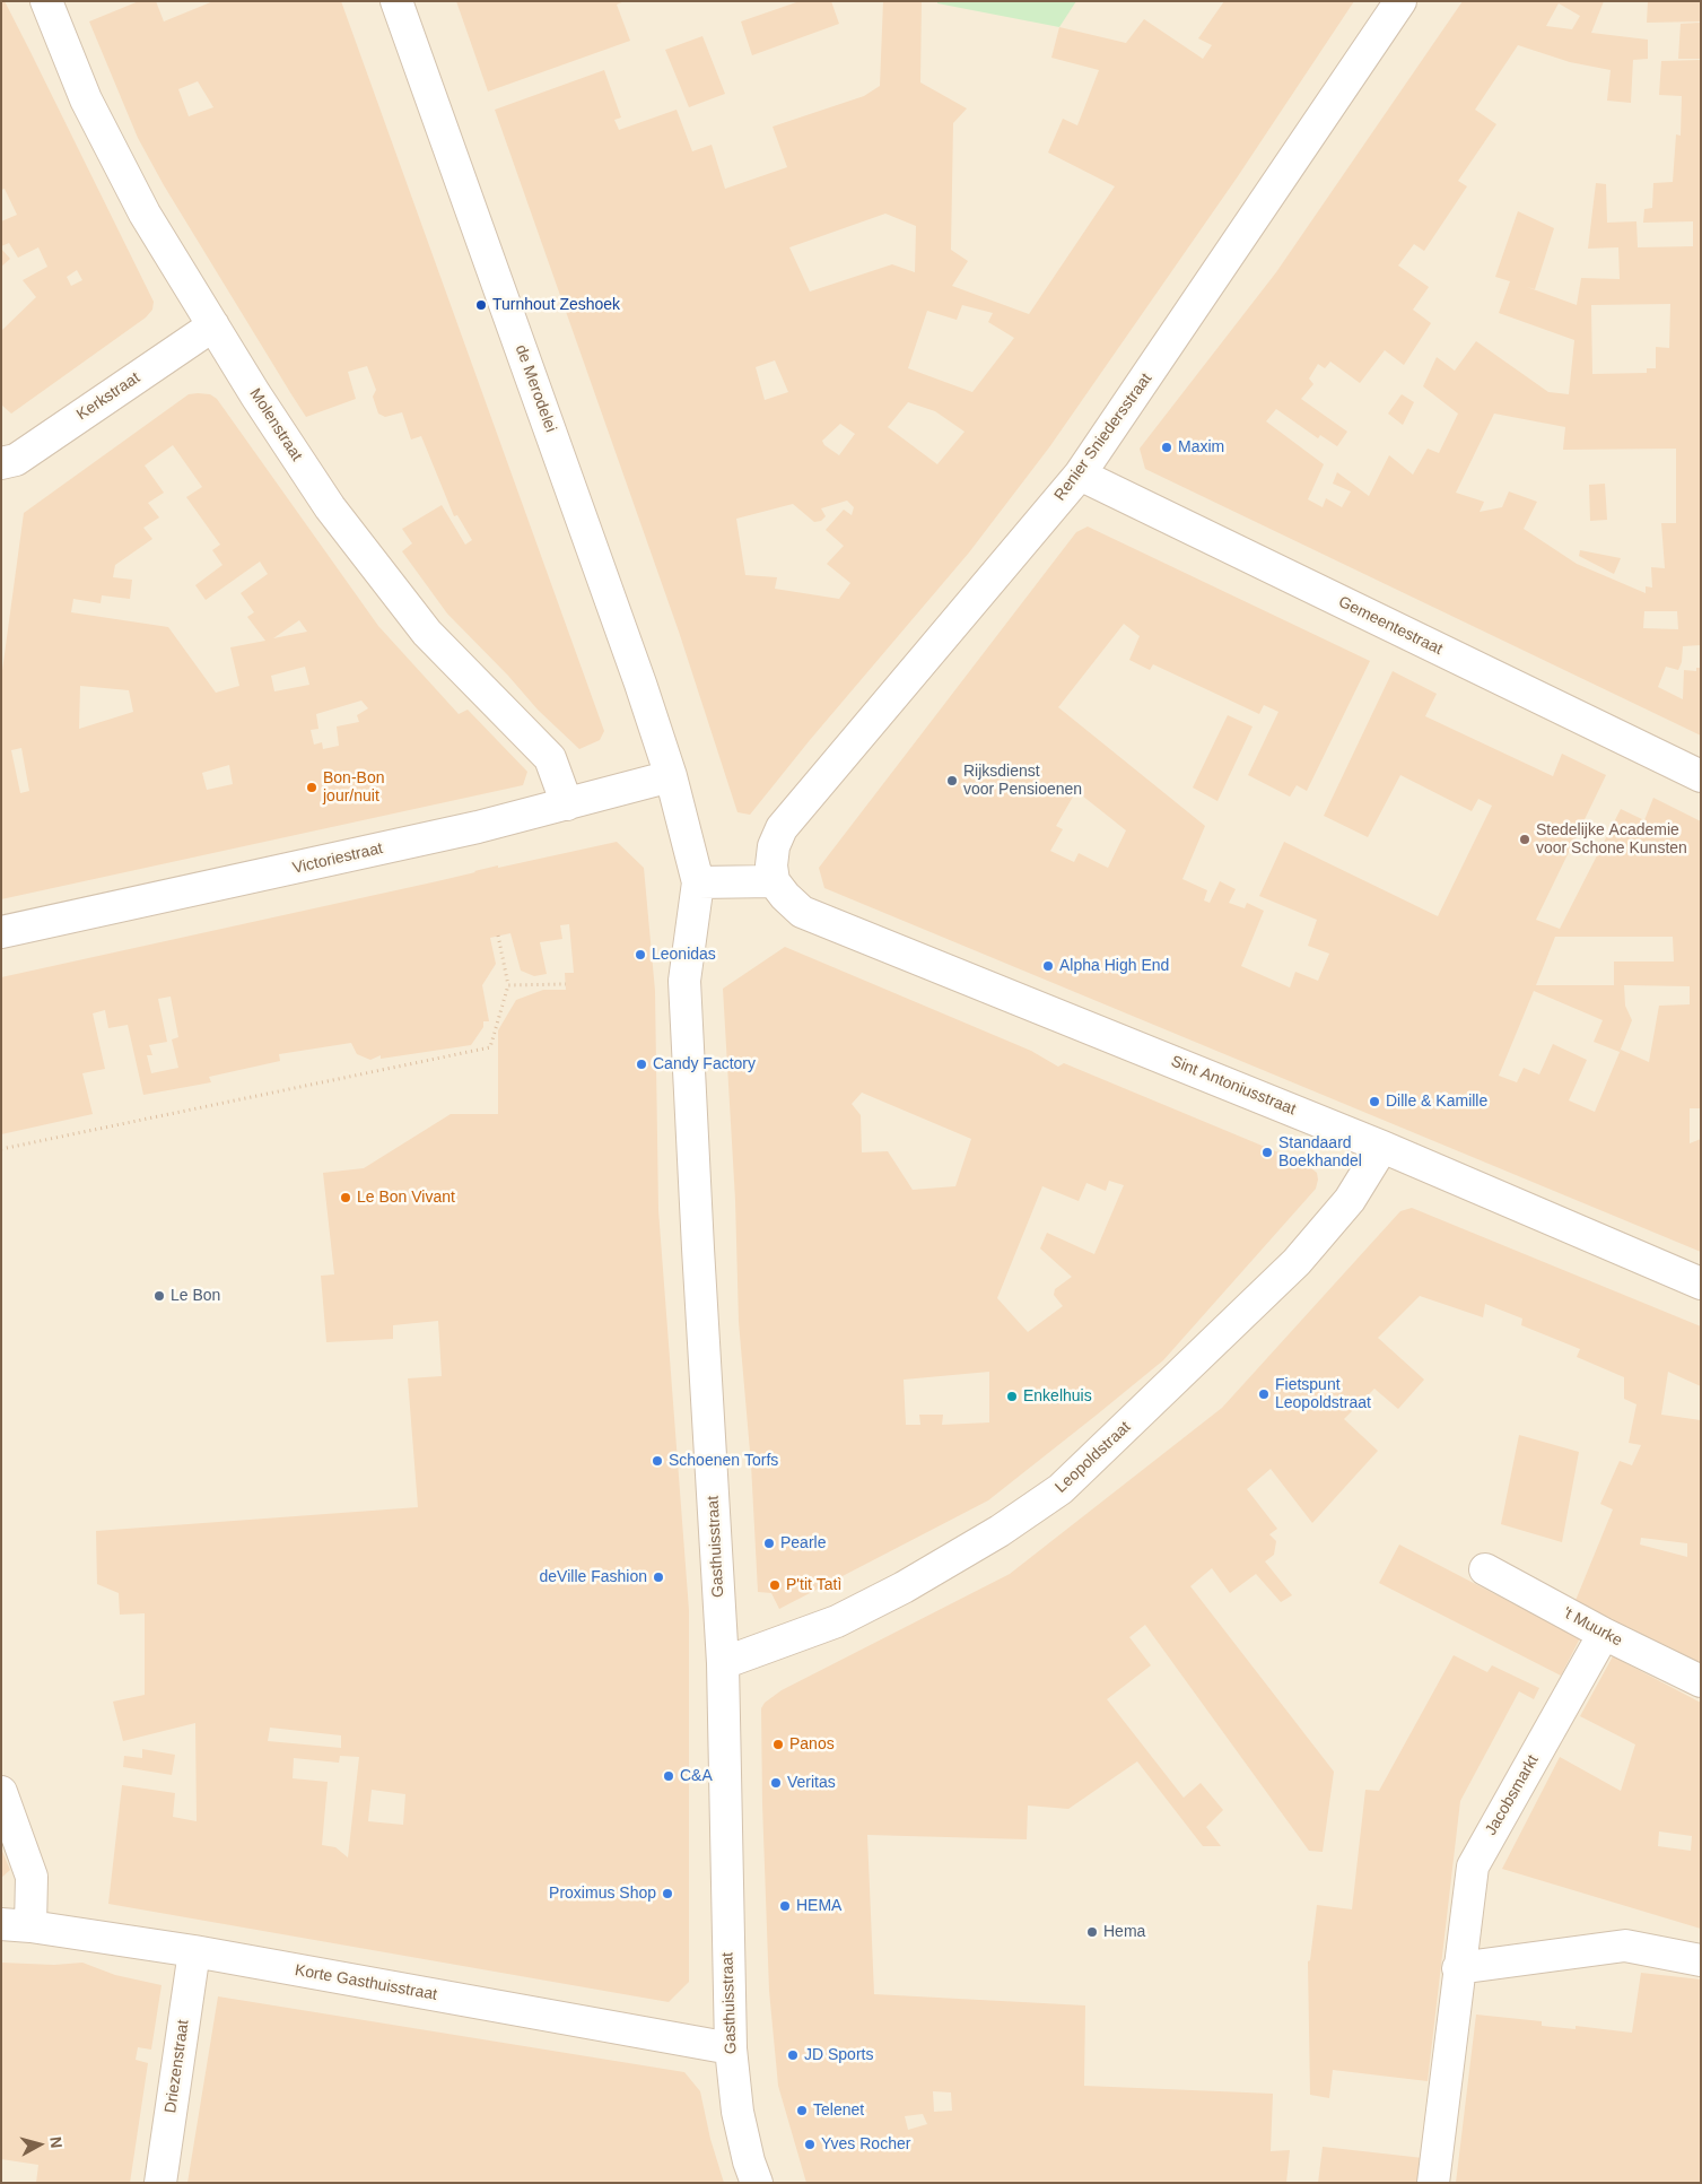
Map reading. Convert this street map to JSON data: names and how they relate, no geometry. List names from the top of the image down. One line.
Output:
{"streets":{"street":["de Merodelei","Kerkstraat","Molenstraat","Renier Sniedersstraat","Gemeentestraat","Victoriestraat","Sint Antoniusstraat","Leopoldstraat","Gasthuisstraat","'t Muurke","Jacobsmarkt","Korte Gasthuisstraat","Driezenstraat"]},"crossings":[["de Merodelei","Victoriestraat"],["de Merodelei","Gasthuisstraat"],["Kerkstraat","Molenstraat"],["Molenstraat","Victoriestraat"],["Renier Sniedersstraat","Gemeentestraat"],["Renier Sniedersstraat","Sint Antoniusstraat"],["Victoriestraat","Gasthuisstraat"],["Sint Antoniusstraat","Leopoldstraat"],["Leopoldstraat","Gasthuisstraat"],["Gasthuisstraat","Korte Gasthuisstraat"],["'t Muurke","Jacobsmarkt"],["Korte Gasthuisstraat","Driezenstraat"]],"places":["Turnhout Zeshoek","Maxim","Rijksdienst voor Pensioenen","Bon-Bon jour/nuit","Stedelijke Academie voor Schone Kunsten","Leonidas","Alpha High End","Candy Factory","Dille & Kamille","Standaard Boekhandel","Le Bon Vivant","Le Bon","Fietspunt Leopoldstraat","Enkelhuis","Schoenen Torfs","Pearle","deVille Fashion","P'tit Tatì","Panos","C&A","Veritas","Proximus Shop","HEMA","Hema","JD Sports","Telenet","Yves Rocher"],"north":"right"}
